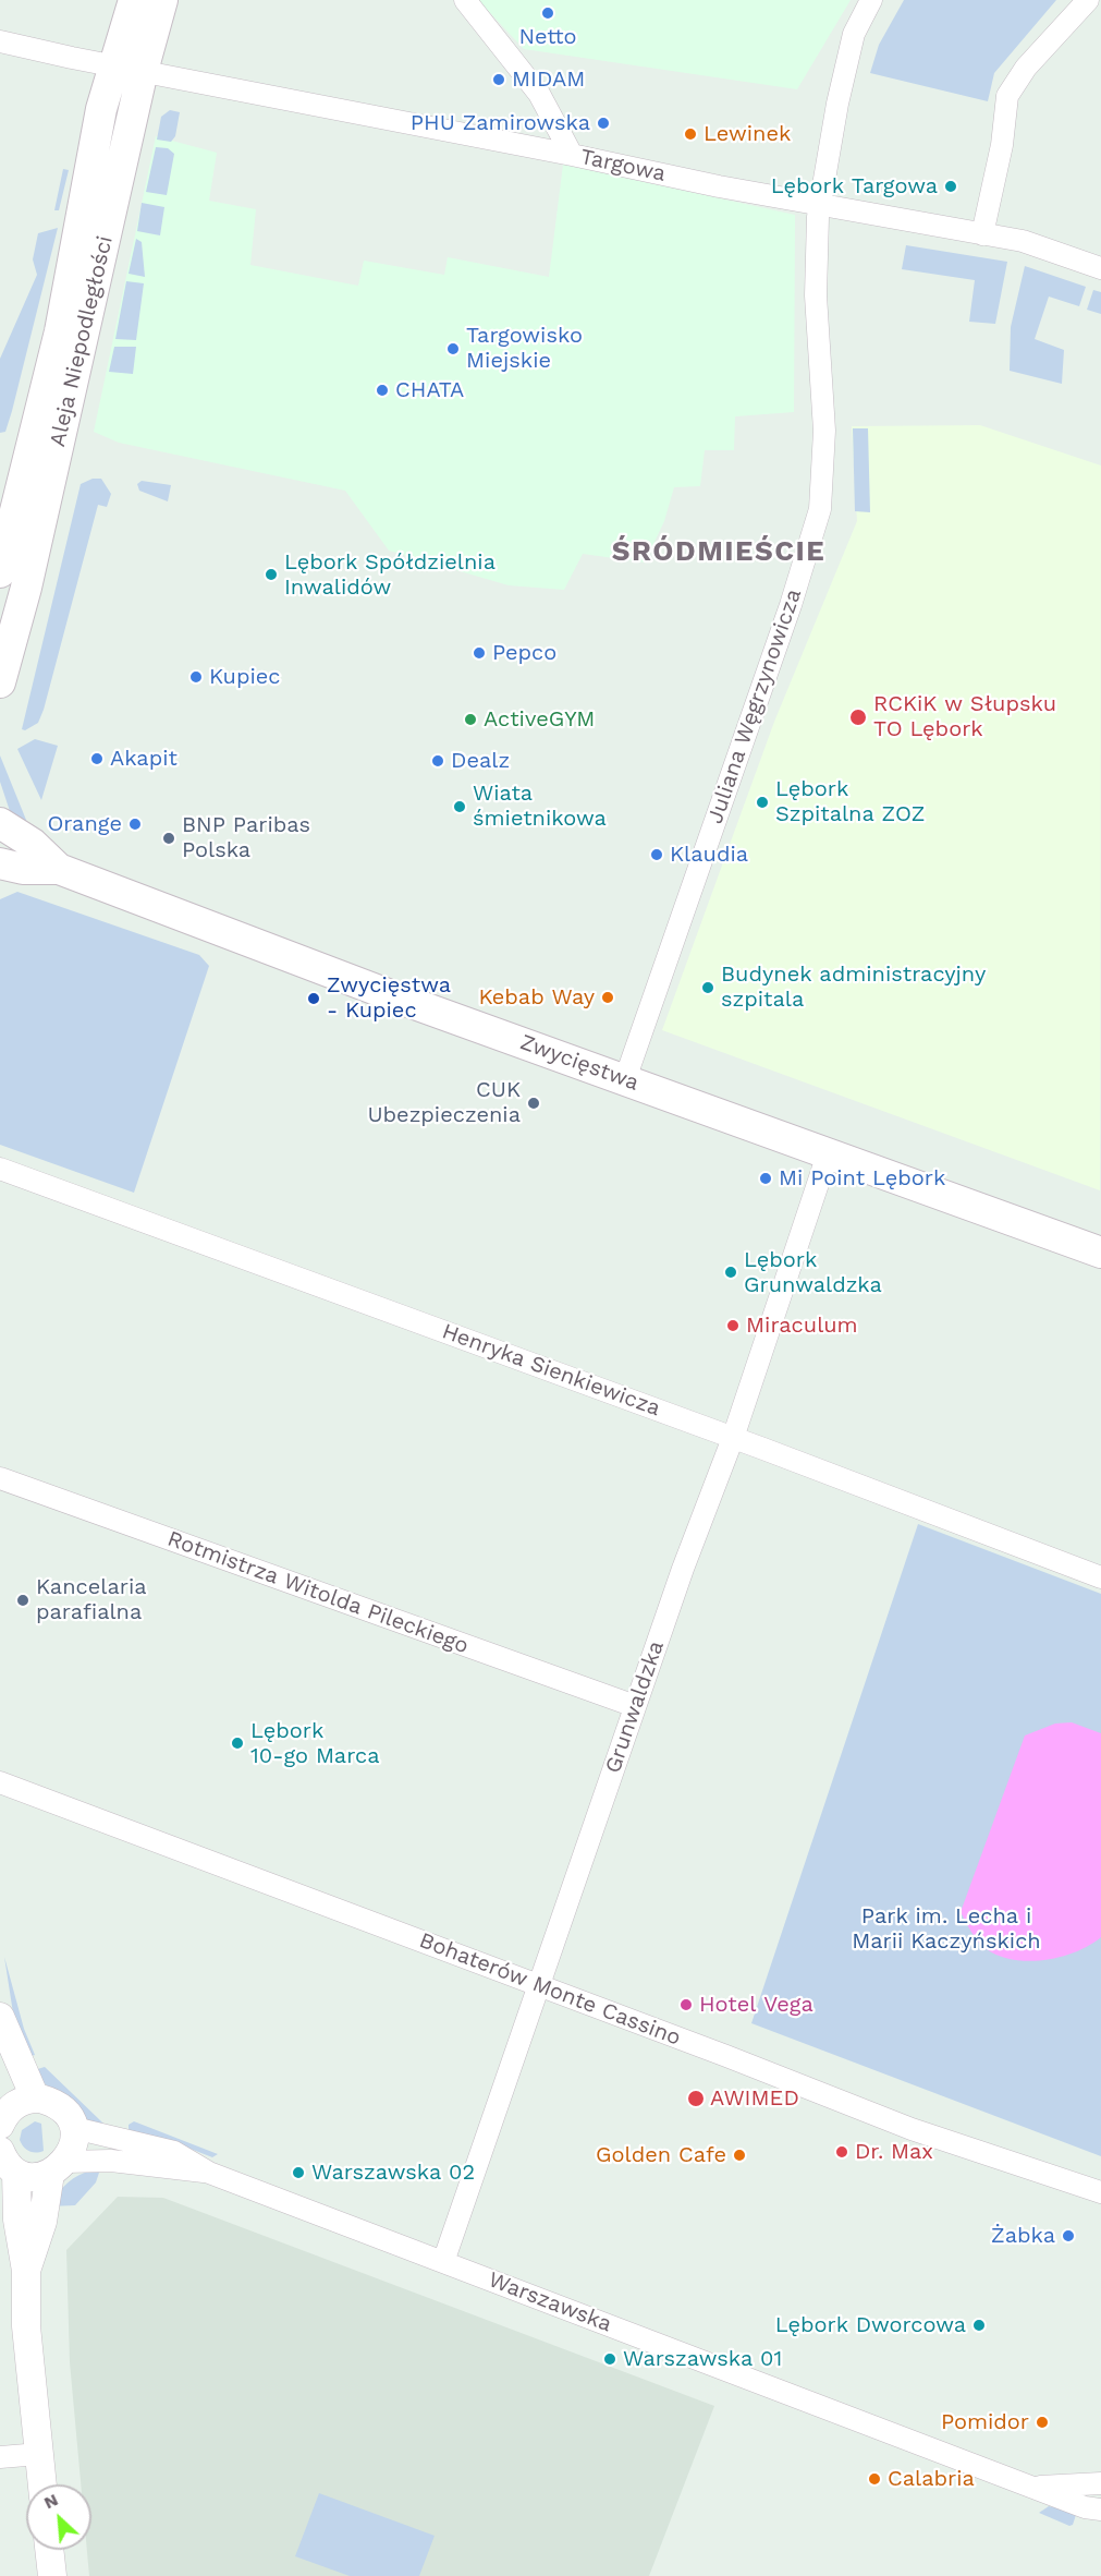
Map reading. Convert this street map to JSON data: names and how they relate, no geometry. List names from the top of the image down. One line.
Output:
{"streets":{"main road":["Aleja Niepodległości","Zwycięstwa"],"street":["Targowa","Juliana Węgrzynowicza","Henryka Sienkiewicza","Rotmistrza Witolda Pileckiego","Grunwaldzka","Bohaterów Monte Cassino","Warszawska"]},"crossings":[["Targowa","Aleja Niepodległości"],["Targowa","Juliana Węgrzynowicza"],["Juliana Węgrzynowicza","Zwycięstwa"],["Zwycięstwa","Grunwaldzka"],["Henryka Sienkiewicza","Grunwaldzka"],["Rotmistrza Witolda Pileckiego","Grunwaldzka"],["Grunwaldzka","Bohaterów Monte Cassino"],["Grunwaldzka","Warszawska"]],"districts":["ŚRÓDMIEŚCIE"],"parks":["Park im. Lecha i Marii Kaczyńskich"],"places":["Netto","MIDAM","PHU Zamirowska","Lewinek","Lębork Targowa","Targowisko Miejskie","CHATA","Lębork Spółdzielnia Inwalidów","Pepco","Kupiec","RCKiK w Słupsku TO Lębork","ActiveGYM","Akapit","Dealz","Lębork Szpitalna ZOZ","Wiata śmietnikowa","Orange","BNP Paribas Polska","Klaudia","Budynek administracyjny szpitala","Kebab Way","Zwycięstwa - Kupiec","CUK Ubezpieczenia","Mi Point Lębork","Lębork Grunwaldzka","Miraculum","Kancelaria parafialna","Lębork 10-go Marca","Hotel Vega","AWIMED","Dr. Max","Golden Cafe","Warszawska 02","Żabka","Lębork Dworcowa","Warszawska 01","Pomidor","Calabria"],"north":"top left"}
